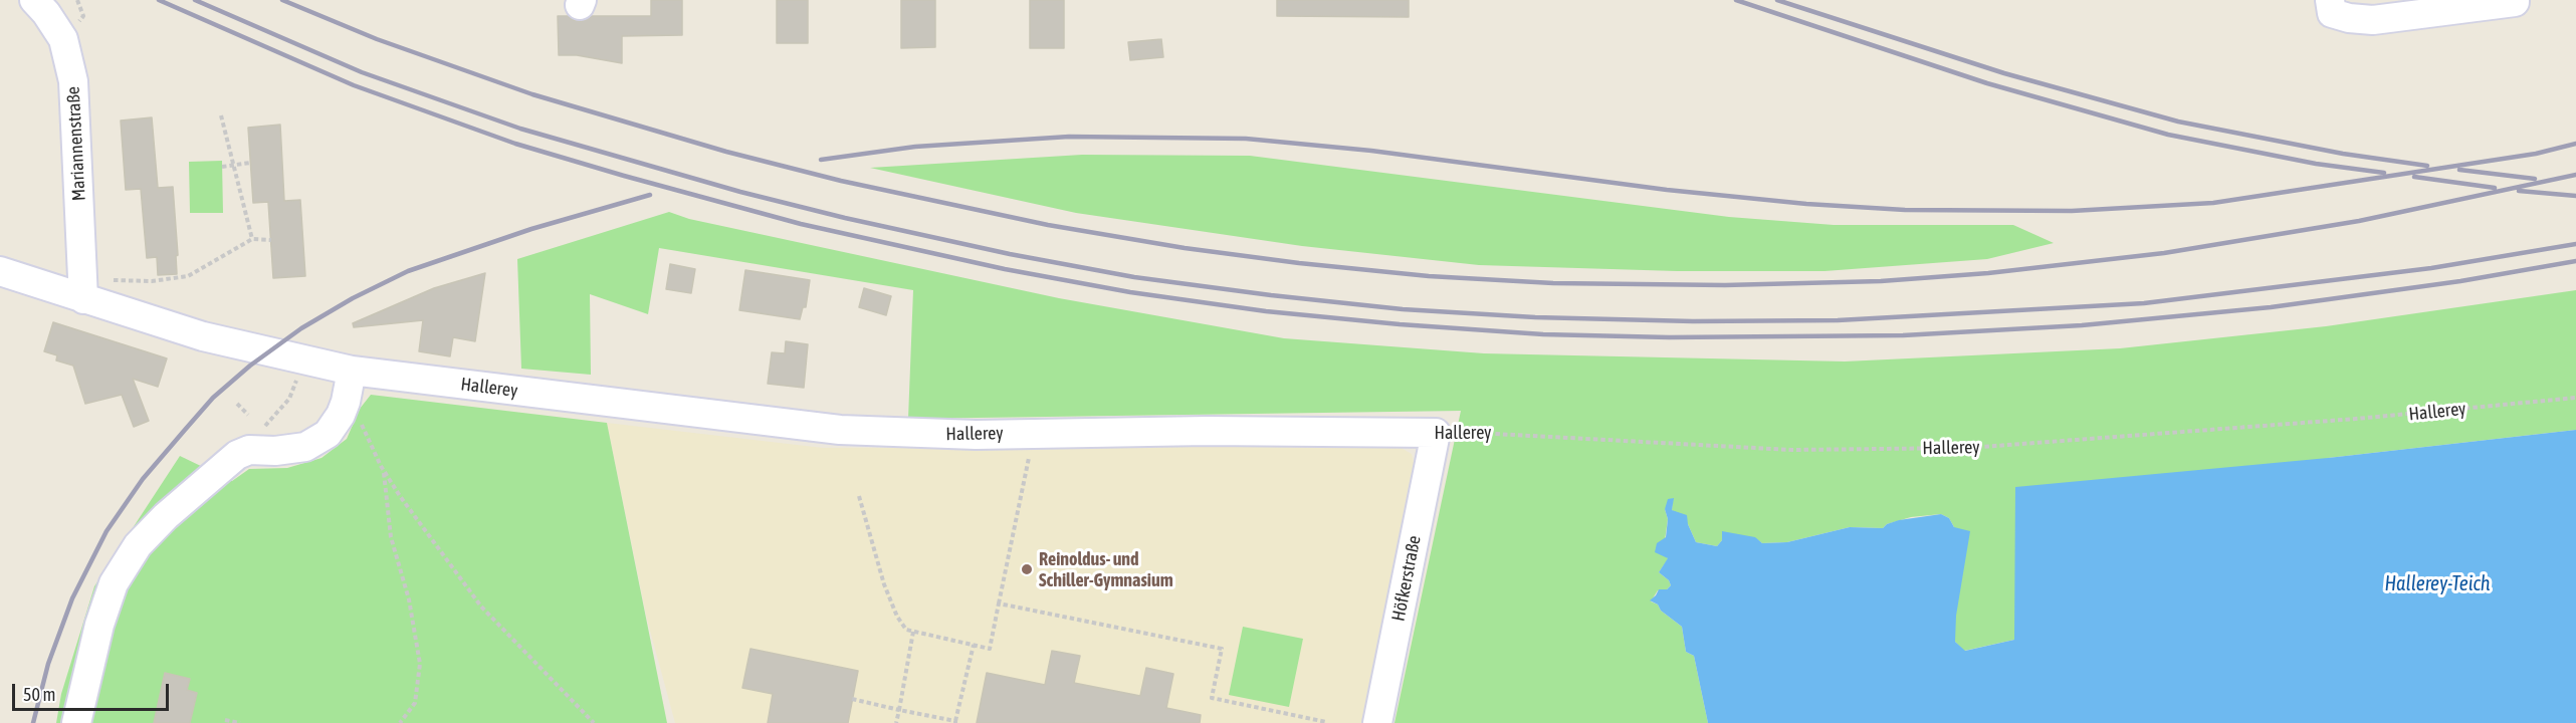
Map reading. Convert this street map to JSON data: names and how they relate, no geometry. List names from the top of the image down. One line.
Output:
{"streets":{"street":["Mariannenstraße","Hallerey","Höfkerstraße"]},"crossings":[["Mariannenstraße","Hallerey"],["Hallerey","Höfkerstraße"]],"water":["Hallerey-Teich"],"places":["Reinoldus- und Schiller-Gymnasium"],"scale_bar":"50 m"}
